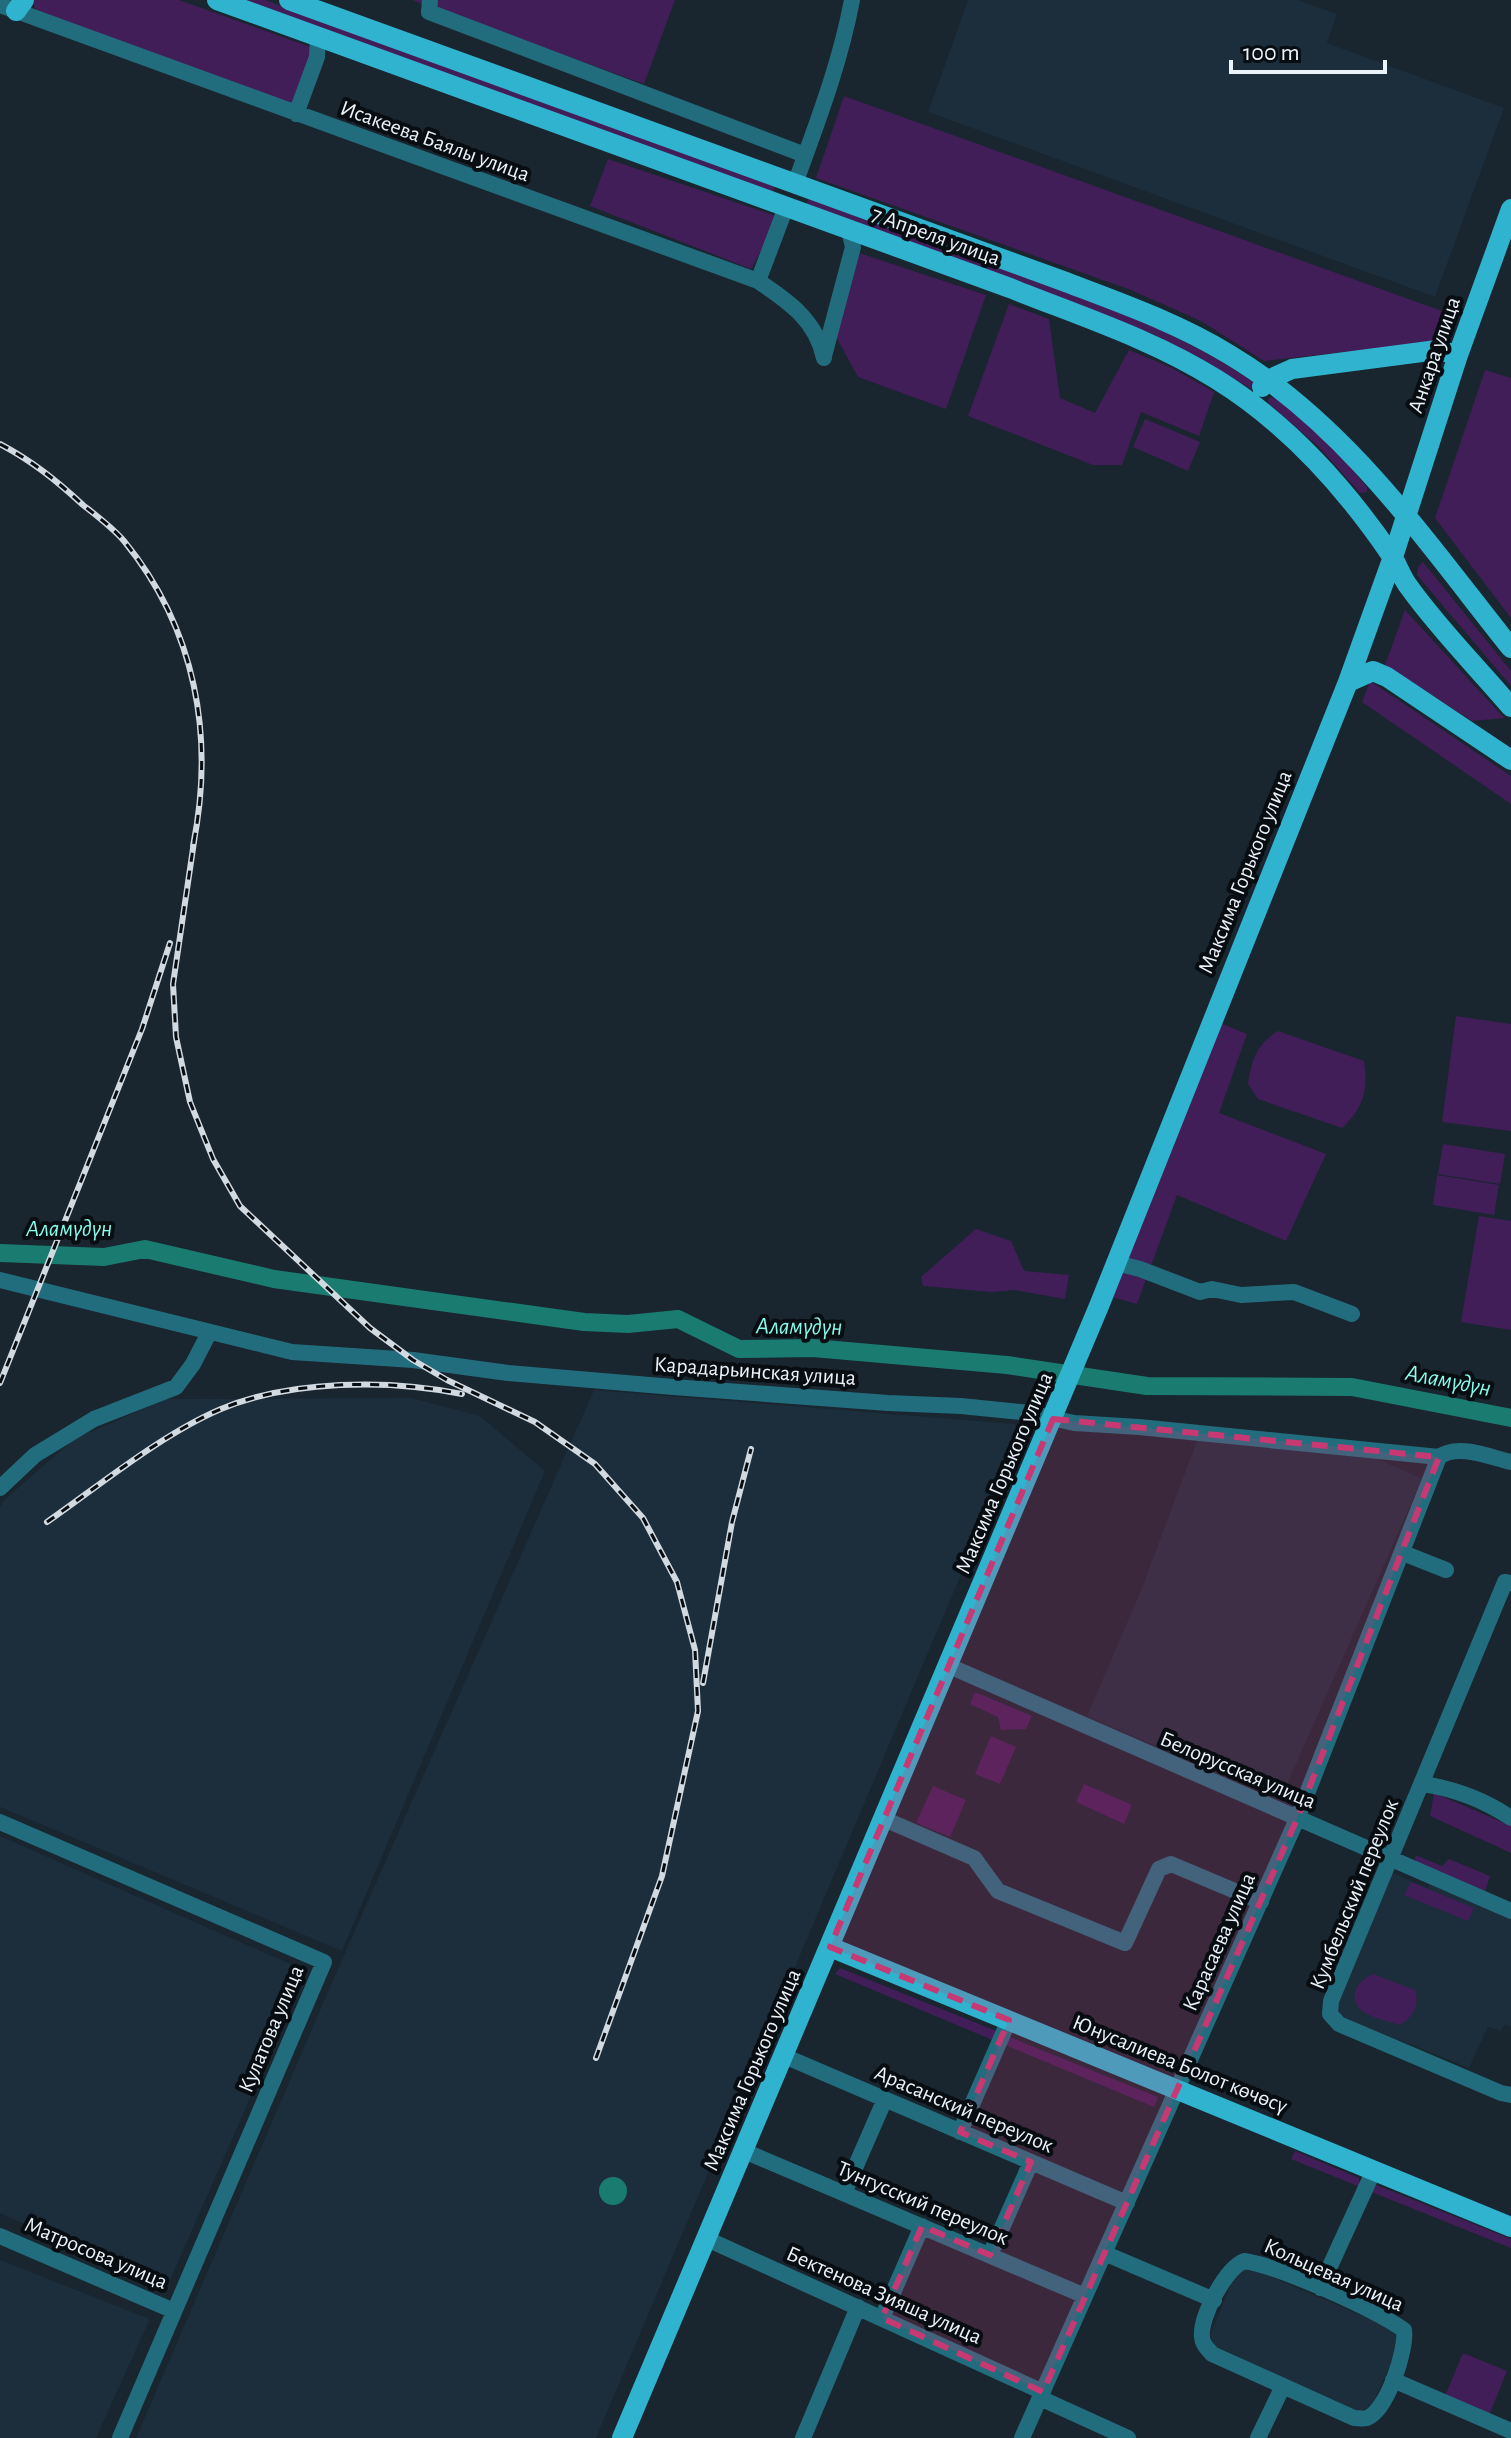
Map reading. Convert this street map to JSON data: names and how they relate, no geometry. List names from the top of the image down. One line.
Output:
{"streets":{"main road":["7 Апреля улица","Анкара улица","Максима Горького улица","Юнусалиева Болот көчөсү"],"street":["Исакеева Баялы улица","Карадарьинская улица","Белорусская улица","Кумбельский переулок","Карасаева улица","Кулатова улица","Арасанский переулок","Тунгусский переулок","Матросова улица","Кольцевая улица","Бектенова Зияша улица"]},"crossings":[["Исакеева Баялы улица","7 Апреля улица"],["7 Апреля улица","Анкара улица"],["7 Апреля улица","Максима Горького улица"],["Анкара улица","Максима Горького улица"],["Максима Горького улица","Карадарьинская улица"],["Максима Горького улица","Белорусская улица"],["Максима Горького улица","Юнусалиева Болот көчөсү"],["Максима Горького улица","Арасанский переулок"],["Максима Горького улица","Тунгусский переулок"],["Максима Горького улица","Бектенова Зияша улица"],["Карадарьинская улица","Карасаева улица"],["Белорусская улица","Кумбельский переулок"],["Белорусская улица","Карасаева улица"],["Карасаева улица","Юнусалиева Болот көчөсү"],["Карасаева улица","Арасанский переулок"],["Карасаева улица","Тунгусский переулок"],["Карасаева улица","Бектенова Зияша улица"],["Кулатова улица","Матросова улица"]],"water":["Аламүдүн"],"scale_bar":"100 m"}
